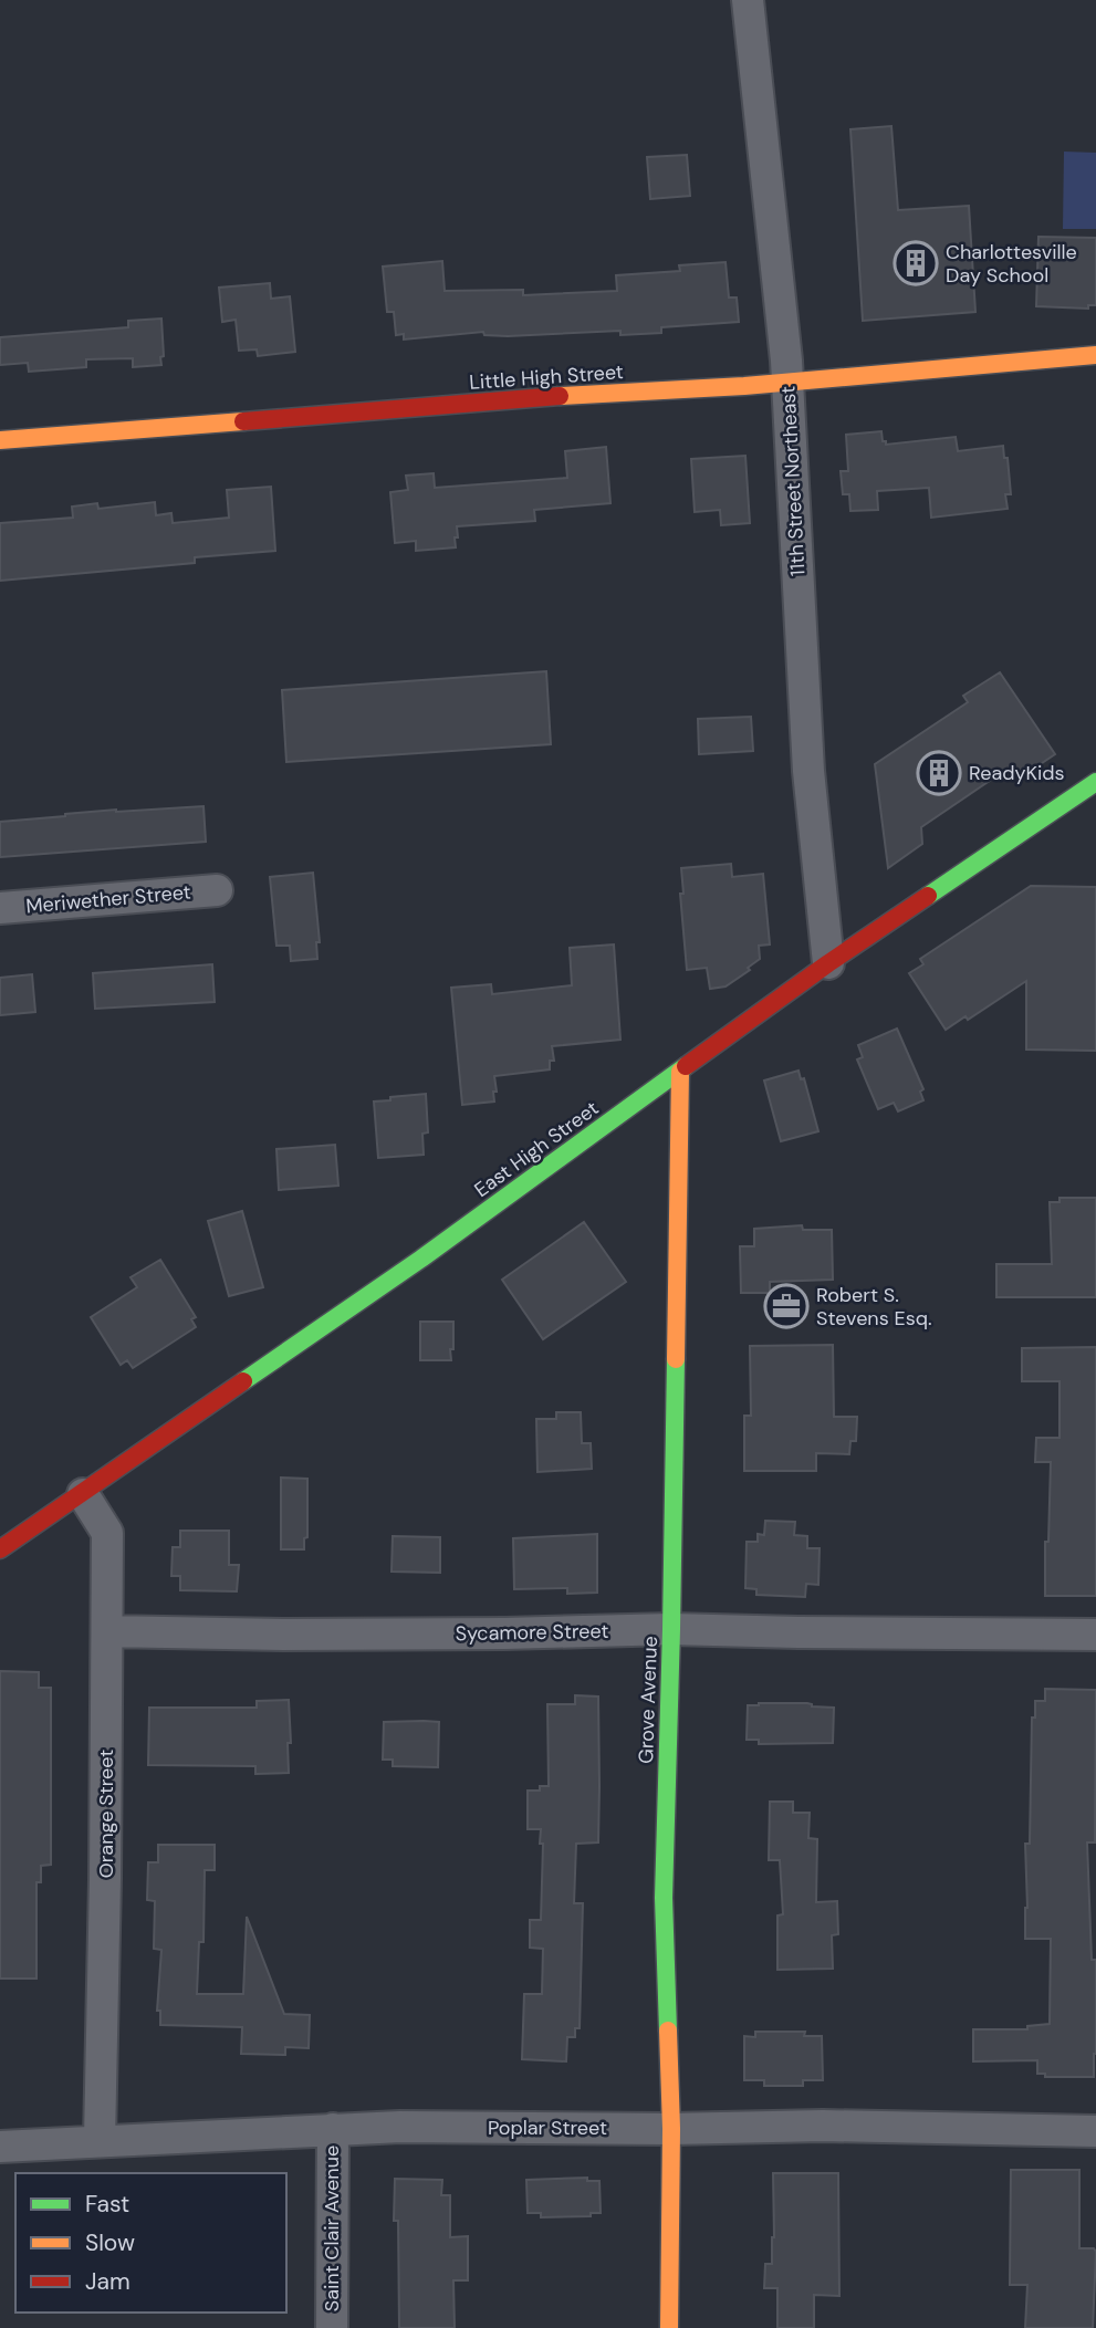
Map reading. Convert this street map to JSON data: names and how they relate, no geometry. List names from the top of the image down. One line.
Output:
{"streets":{"street":["Little High Street","11th Street Northeast","Meriwether Street","East High Street","Sycamore Street","Grove Avenue","Orange Street","Poplar Street","Saint Clair Avenue"]},"crossings":[["Little High Street","11th Street Northeast"],["11th Street Northeast","East High Street"],["East High Street","Grove Avenue"],["East High Street","Orange Street"],["Sycamore Street","Grove Avenue"],["Sycamore Street","Orange Street"],["Grove Avenue","Poplar Street"],["Orange Street","Poplar Street"],["Poplar Street","Saint Clair Avenue"]],"places":{"building":["Charlottesville Day School","ReadyKids"],"office":["Robert S. Stevens Esq."]},"legend":["Fast","Slow","Jam"]}
